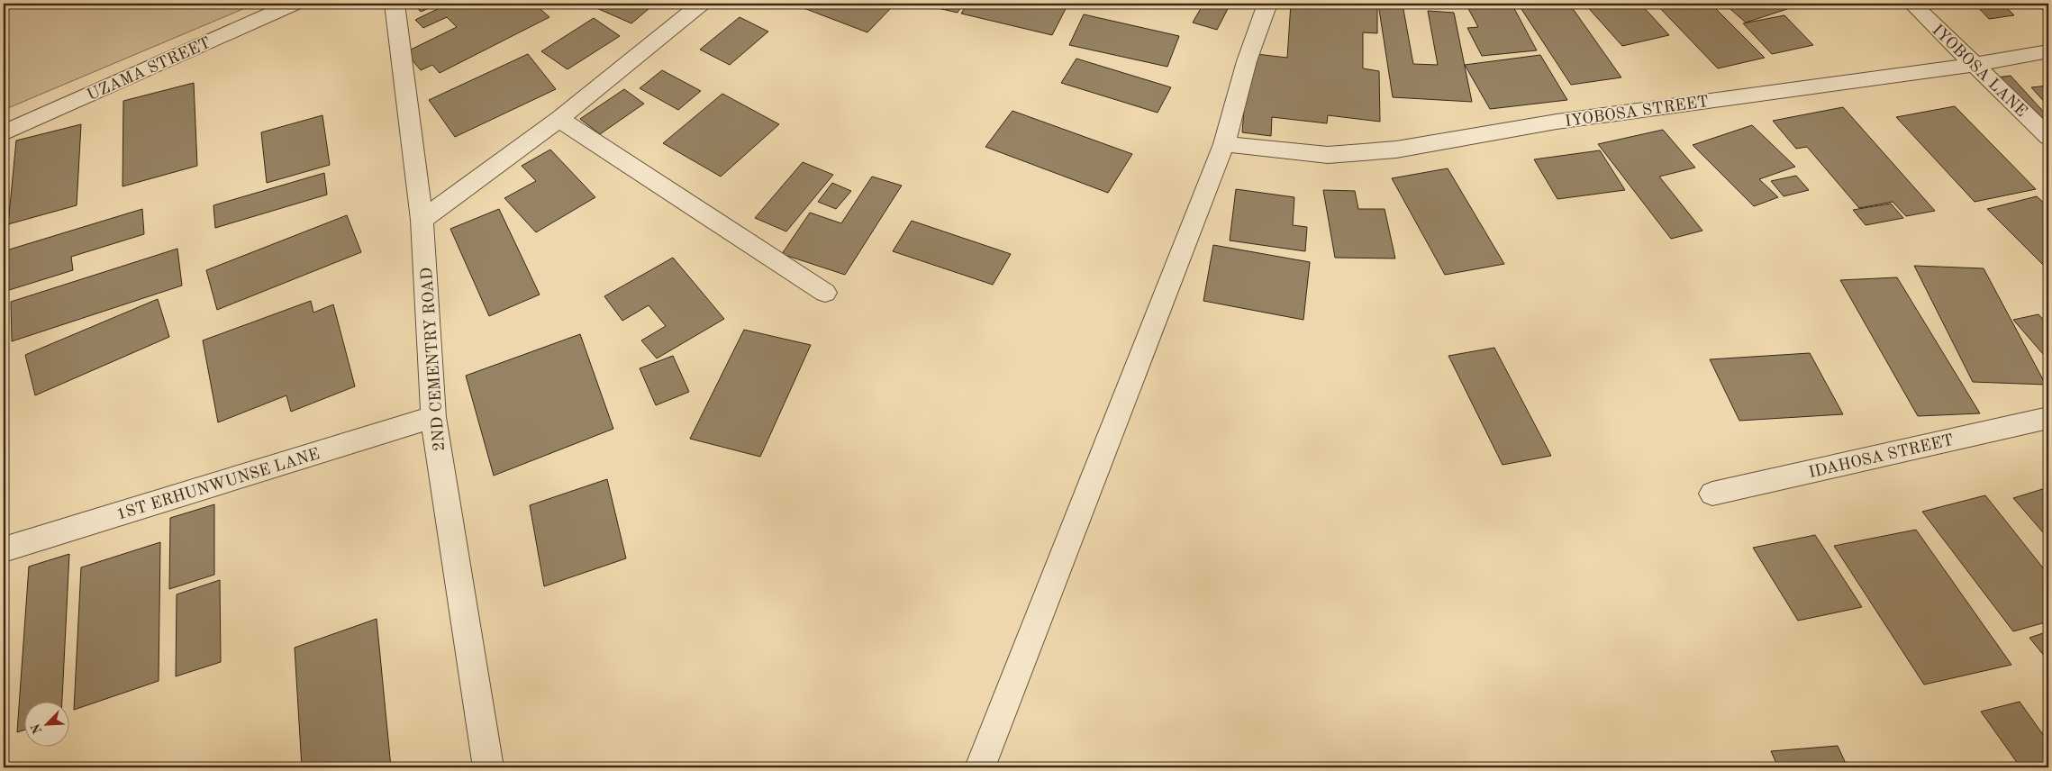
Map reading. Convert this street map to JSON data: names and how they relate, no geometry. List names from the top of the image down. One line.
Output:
{"streets":{"street":["UZAMA STREET","IYOBOSA LANE","IYOBOSA STREET","2ND CEMENTRY ROAD","IDAHOSA STREET","1ST ERHUNWUNSE LANE"]},"crossings":[["IYOBOSA LANE","IYOBOSA STREET"],["2ND CEMENTRY ROAD","1ST ERHUNWUNSE LANE"]],"north":"bottom left"}
